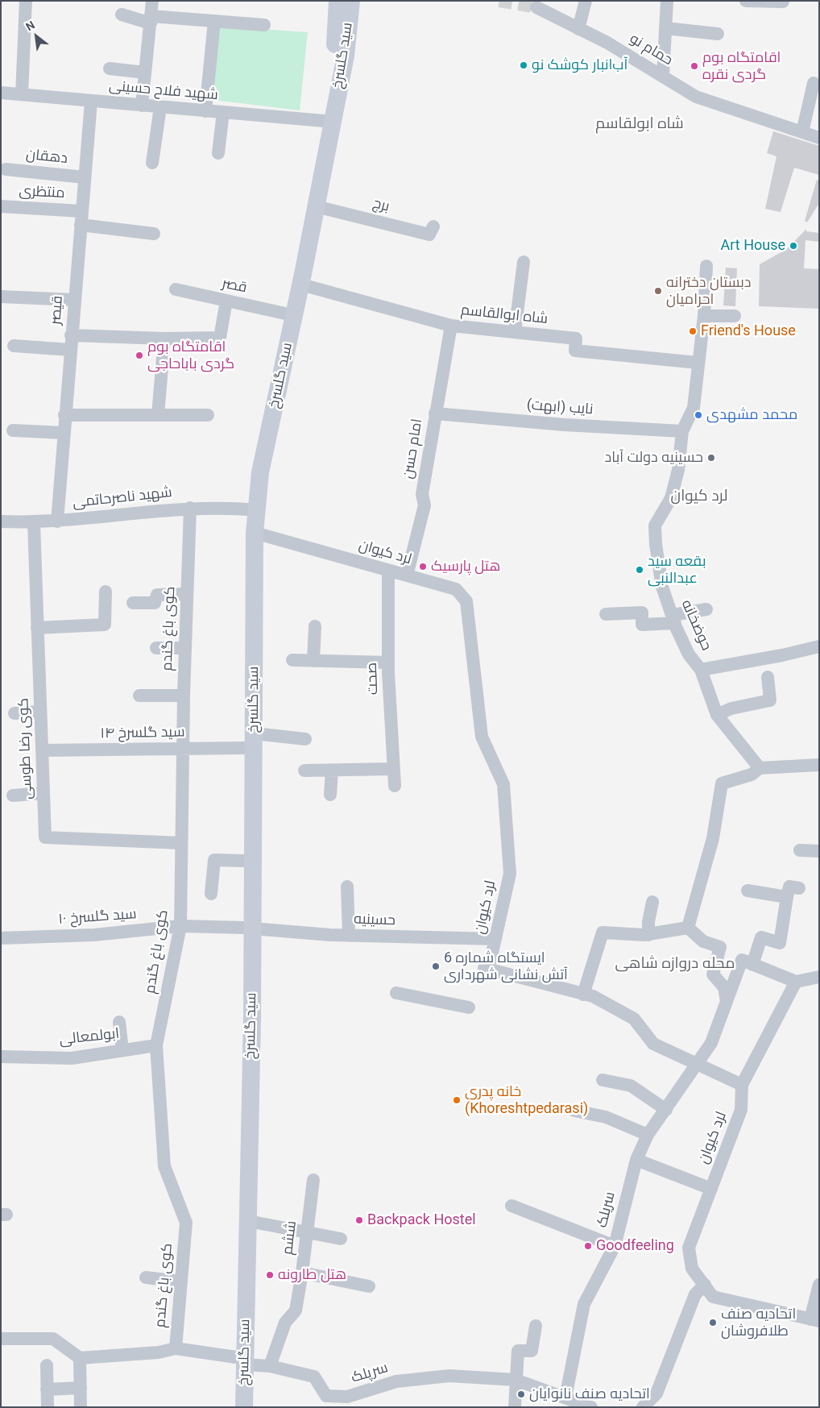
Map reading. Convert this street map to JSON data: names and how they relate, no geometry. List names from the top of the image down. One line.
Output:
{"streets":{"main road":["سید گلسرخ"],"street":["حمام نو","شهید فلاح حسینی","دهقان","منتظری","برج","قصر","قیصر","شاه ابوالقاسم","نایب (ابهت)","امام حسن","شهید ناصرحاتمی","لرد کیوان","حوضخانه","کوی باغ گندم","صحت","سید گلسرخ ۱۴","کوی رضا طوسی","سید گلسرخ ۱۰","حسینیه","ابولمعالی","سریلک","ششم","سرپلک"]},"crossings":[["سید گلسرخ","شهید فلاح حسینی"],["سید گلسرخ","برج"],["سید گلسرخ","قصر"],["سید گلسرخ","شاه ابوالقاسم"],["سید گلسرخ","شهید ناصرحاتمی"],["سید گلسرخ","لرد کیوان"],["سید گلسرخ","سید گلسرخ ۱۴"],["سید گلسرخ","سید گلسرخ ۱۰"],["سید گلسرخ","حسینیه"],["سید گلسرخ","سرپلک"],["شهید فلاح حسینی","قیصر"],["دهقان","قیصر"],["منتظری","قیصر"],["قیصر","شهید ناصرحاتمی"],["شاه ابوالقاسم","امام حسن"],["شاه ابوالقاسم","حوضخانه"],["نایب (ابهت)","امام حسن"],["نایب (ابهت)","حوضخانه"],["امام حسن","لرد کیوان"],["شهید ناصرحاتمی","کوی باغ گندم"],["شهید ناصرحاتمی","کوی رضا طوسی"],["لرد کیوان","صحت"],["لرد کیوان","حسینیه"],["لرد کیوان","سریلک"],["کوی باغ گندم","سید گلسرخ ۱۴"],["کوی باغ گندم","کوی رضا طوسی"],["کوی باغ گندم","سید گلسرخ ۱۰"],["کوی باغ گندم","ابولمعالی"],["کوی باغ گندم","سرپلک"],["سید گلسرخ ۱۴","کوی رضا طوسی"],["سید گلسرخ ۱۰","حسینیه"],["ششم","سرپلک"]],"districts":["شاه ابولقاسم","لرد کیوان","محله دروازه شاهی"],"places":["آب‌انبار کوشک نو","اقامتگاه بوم گردی نقره","Art House","دبستان دخترانه احرامیان","Friend's House","اقامتگاه بوم گردی باباحاجی","محمد مشهدی","حسینیه دولت آباد","هتل پارسیک","بقعه سید عبدالنبی","ایستگاه شماره 6 آتش نشانی شهرداری","خانه پدری (Khoreshtpedarasi)","Backpack Hostel","Goodfeeling","هتل طارونه","اتحادیه صنف طلافروشان","اتحادیه صنف نانوایان"],"north":"top left"}
